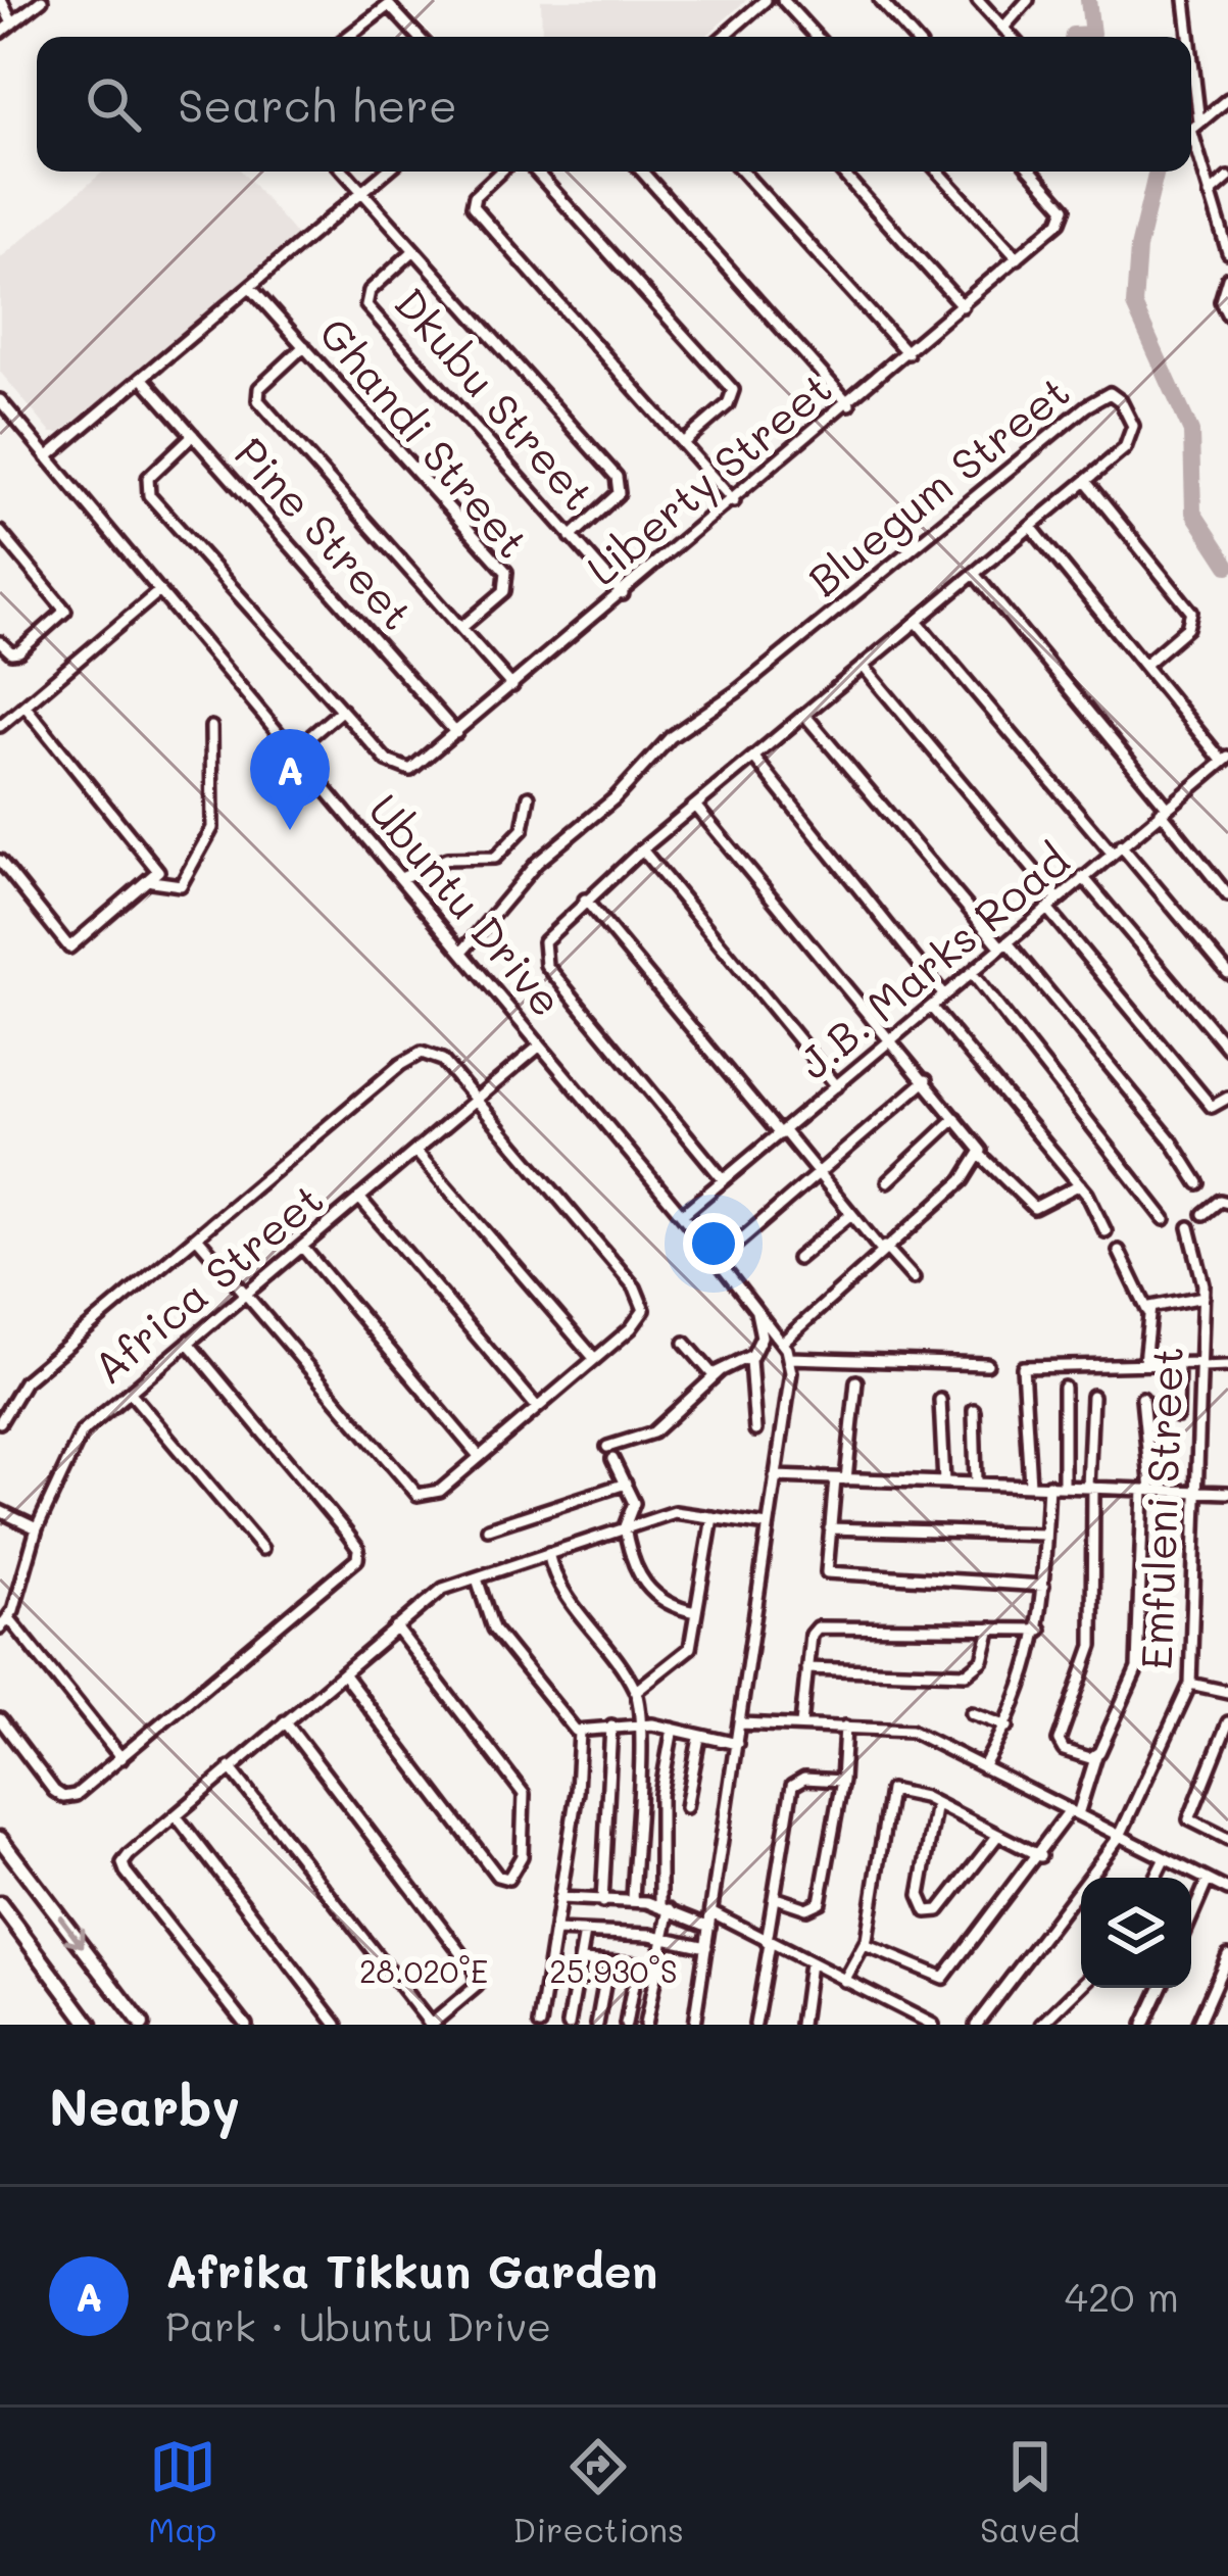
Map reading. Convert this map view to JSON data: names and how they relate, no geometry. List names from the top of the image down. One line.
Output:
{"streets":{"street":["Dkubu Street","Ghandi Street","Liberty Street","Bluegum Street","Pine Street","Ubuntu Drive","J.B. Marks Road","Africa Street","Emfuleni Street"]},"crossings":[["Dkubu Street","Liberty Street"],["Liberty Street","Pine Street"],["Bluegum Street","Ubuntu Drive"],["Bluegum Street","J.B. Marks Road"],["Ubuntu Drive","J.B. Marks Road"],["Ubuntu Drive","Africa Street"]],"page":{"search":"Search here","pins":"A","heading":"Nearby","list":[{"mark":"A","name":"Afrika Tikkun Garden","note":"Park · Ubuntu Drive","value":"420 m"}],"nav":["Map","Directions","Saved"]},"coordinates":["25.930°S","28.020°E"]}
